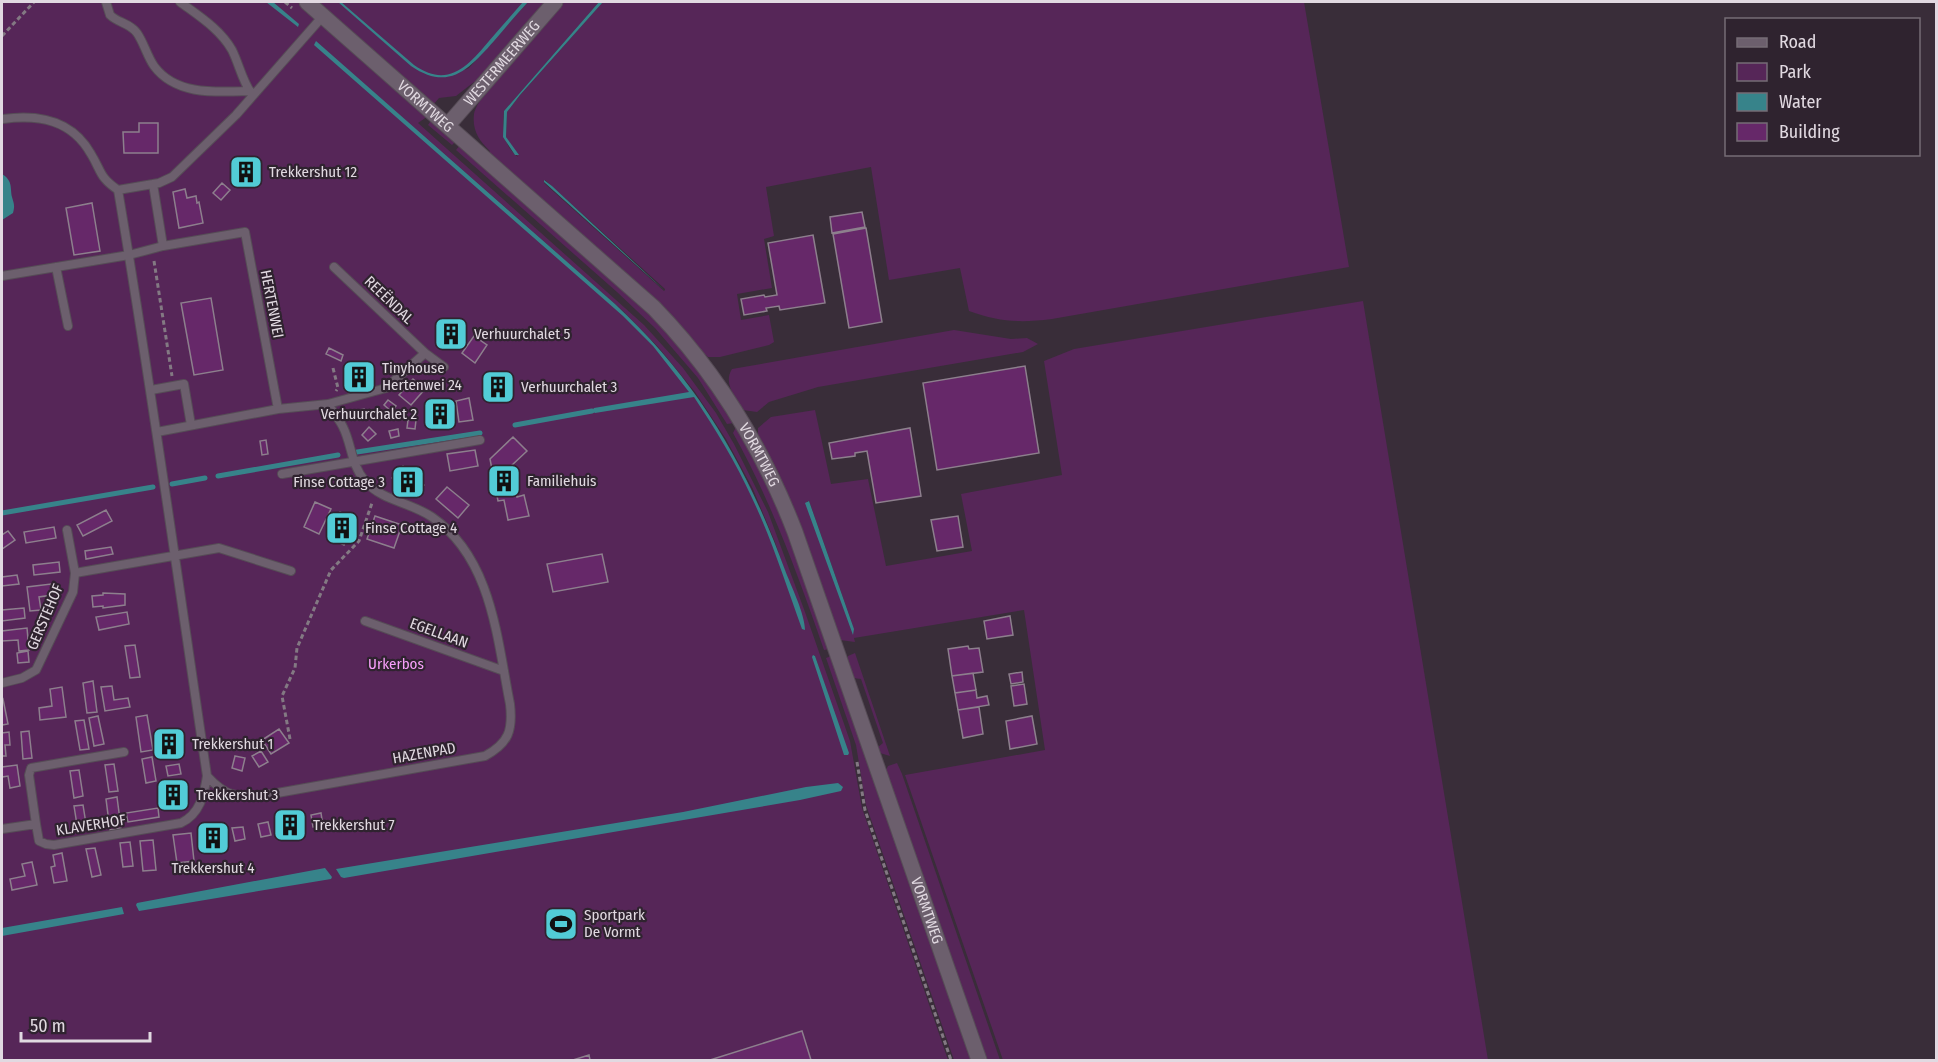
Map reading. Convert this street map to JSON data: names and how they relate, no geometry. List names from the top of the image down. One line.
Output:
{"streets":{"street":["WESTERMEERWEG","VORMTWEG"],"lane":["REEËNDAL","HERTENWEI","GERSTEHOF","EGELLAAN","HAZENPAD","KLAVERHOF"]},"crossings":[["WESTERMEERWEG","VORMTWEG"],["EGELLAAN","HAZENPAD"],["HAZENPAD","KLAVERHOF"]],"parks":["Urkerbos"],"places":{"building":["Trekkershut 12","Verhuurchalet 5","Tinyhouse Hertenwei 24","Verhuurchalet 3","Verhuurchalet 2","Familiehuis","Finse Cottage 3","Finse Cottage 4","Trekkershut 1","Trekkershut 3","Trekkershut 7","Trekkershut 4"],"sports":["Sportpark De Vormt"]},"legend":["Road","Park","Water","Building"],"scale_bar":"50 m"}
